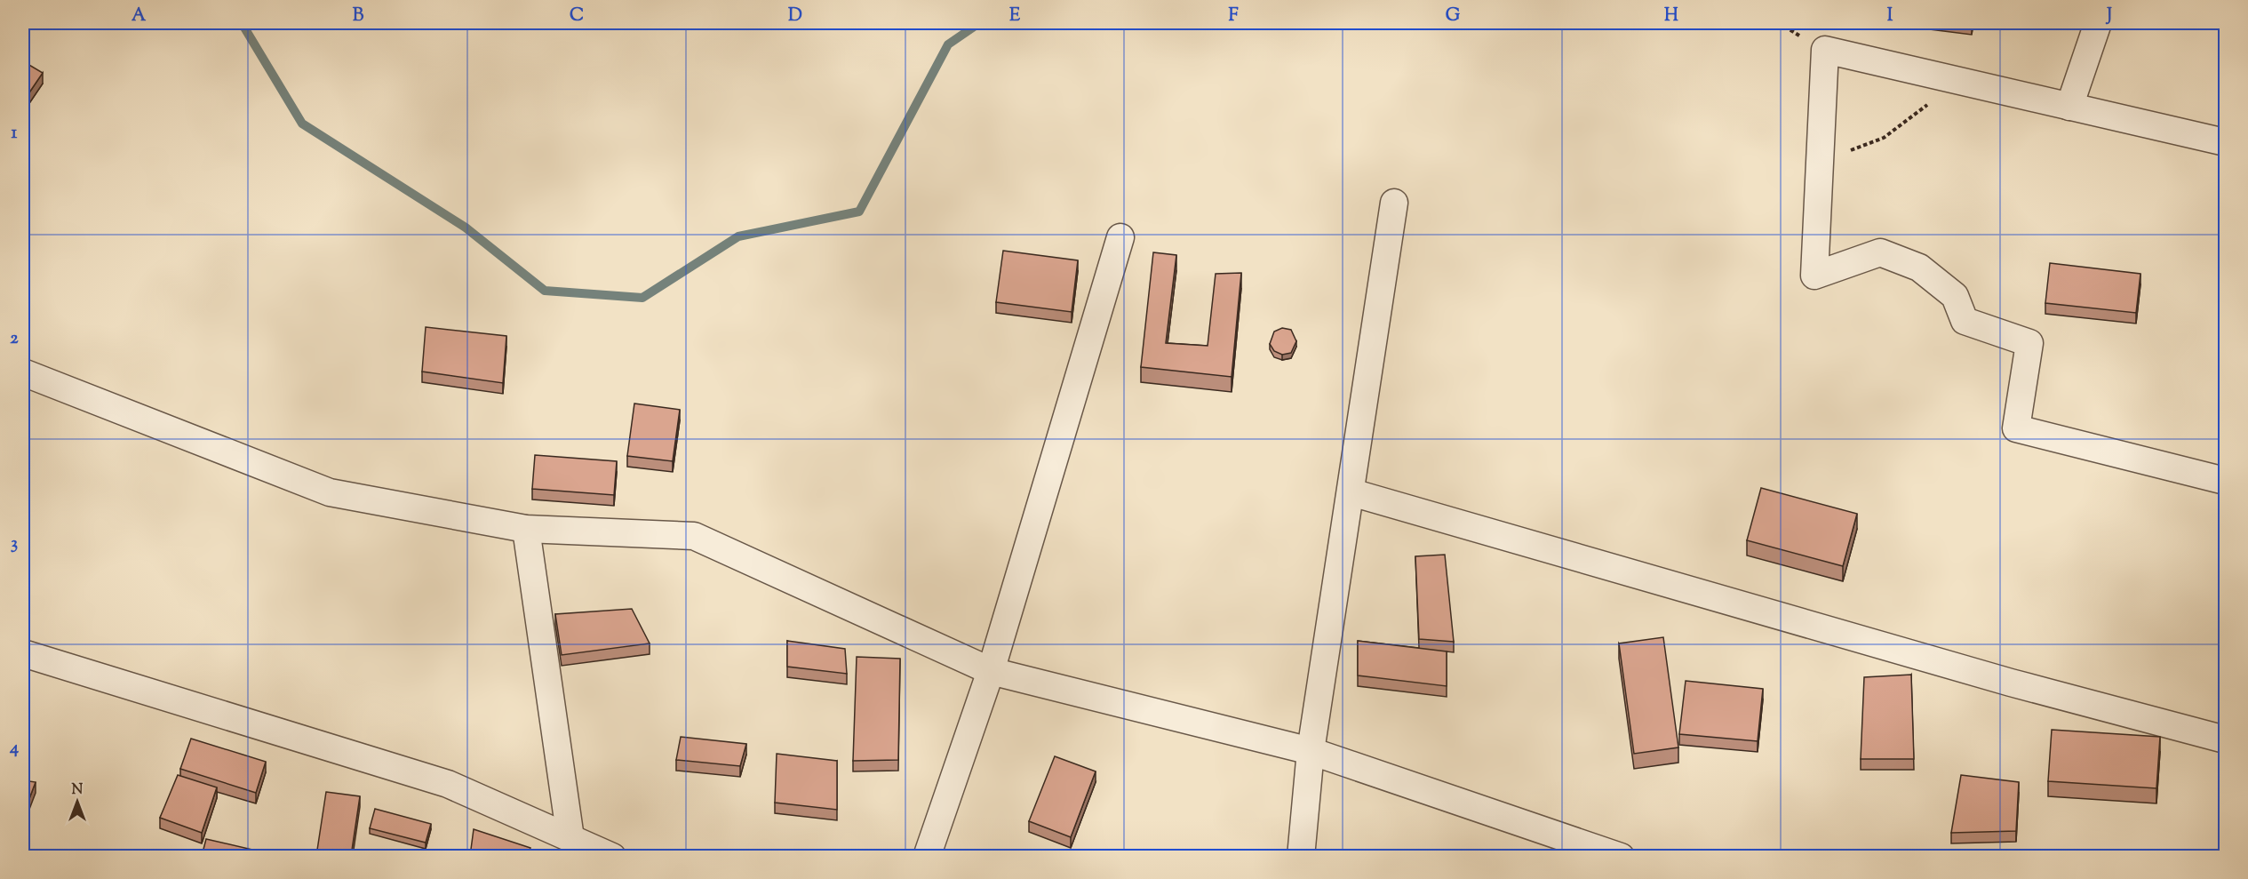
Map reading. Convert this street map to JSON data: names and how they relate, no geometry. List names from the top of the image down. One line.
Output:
{"north":"top","grid":{"columns":["A","B","C","D","E","F","G","H","I","J"],"rows":["1","2","3","4"]}}
